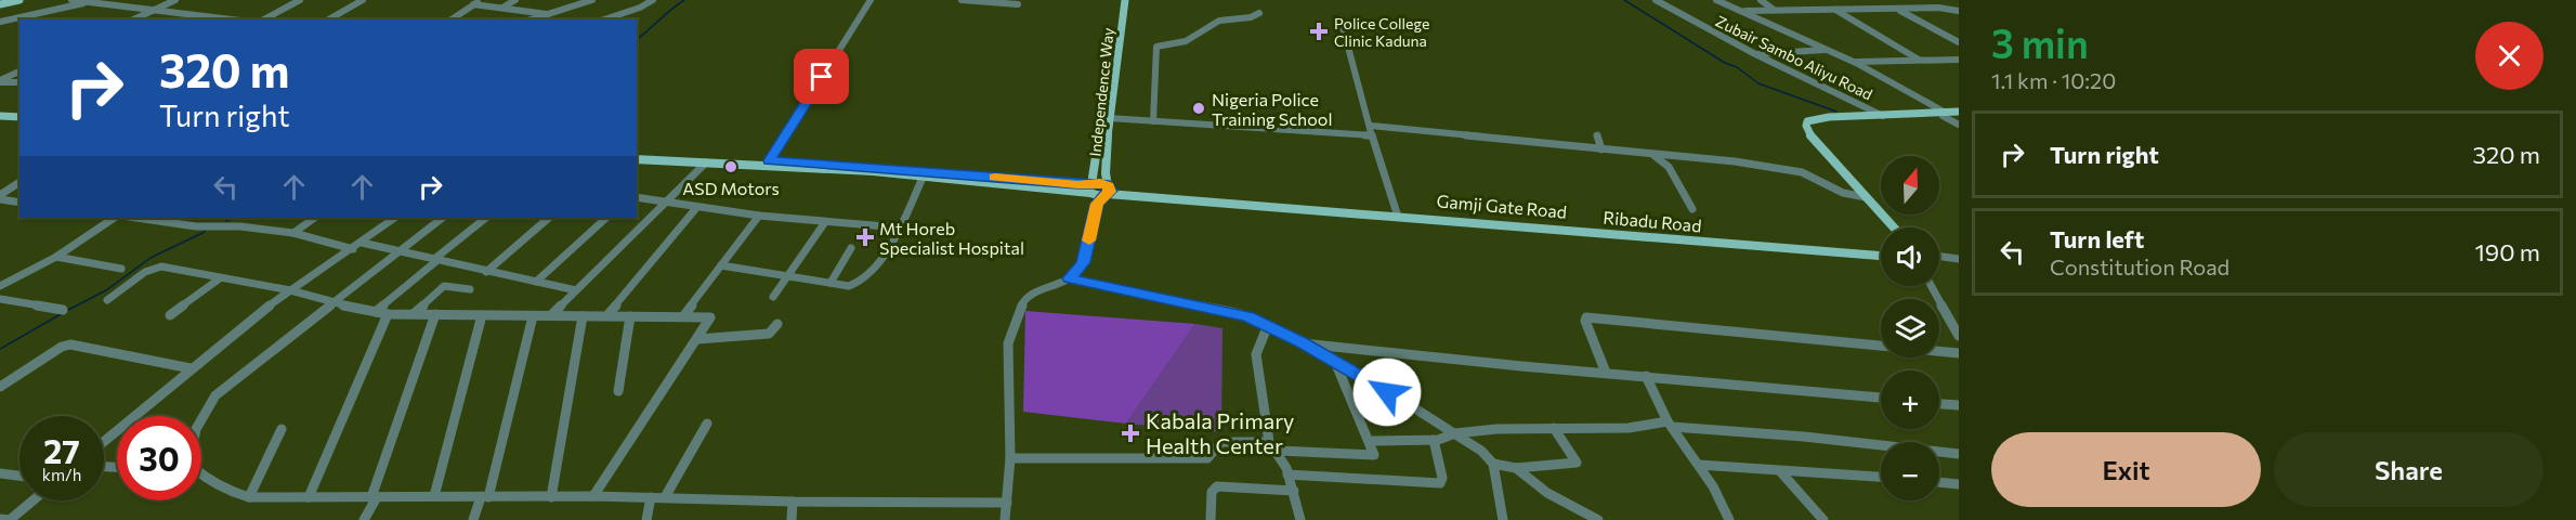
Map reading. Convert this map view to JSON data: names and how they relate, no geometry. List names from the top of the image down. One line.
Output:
{"streets":{"main road":["Independence Way","Gamji Gate Road","Ribadu Road"],"street":["Zubair Sambo Aliyu Road"]},"crossings":[["Independence Way","Gamji Gate Road"],["Independence Way","Ribadu Road"],["Gamji Gate Road","Ribadu Road"]],"places":{"health":["Police College Clinic Kaduna","Mt Horeb Specialist Hospital","Kabala Primary Health Center"],"other":["Nigeria Police Training School","ASD Motors"]},"north":"top","page":{"heading":["3 min","1.1 km · 10:20"],"turn":["320 m","Turn right"],"list":[{"name":"Turn right","value":"320 m"},{"name":"Turn left","note":"Constitution Road","value":"190 m"}],"map_buttons":["+","−"],"speed":"27 km/h","limit":"30","buttons":["Exit","Share"]}}
